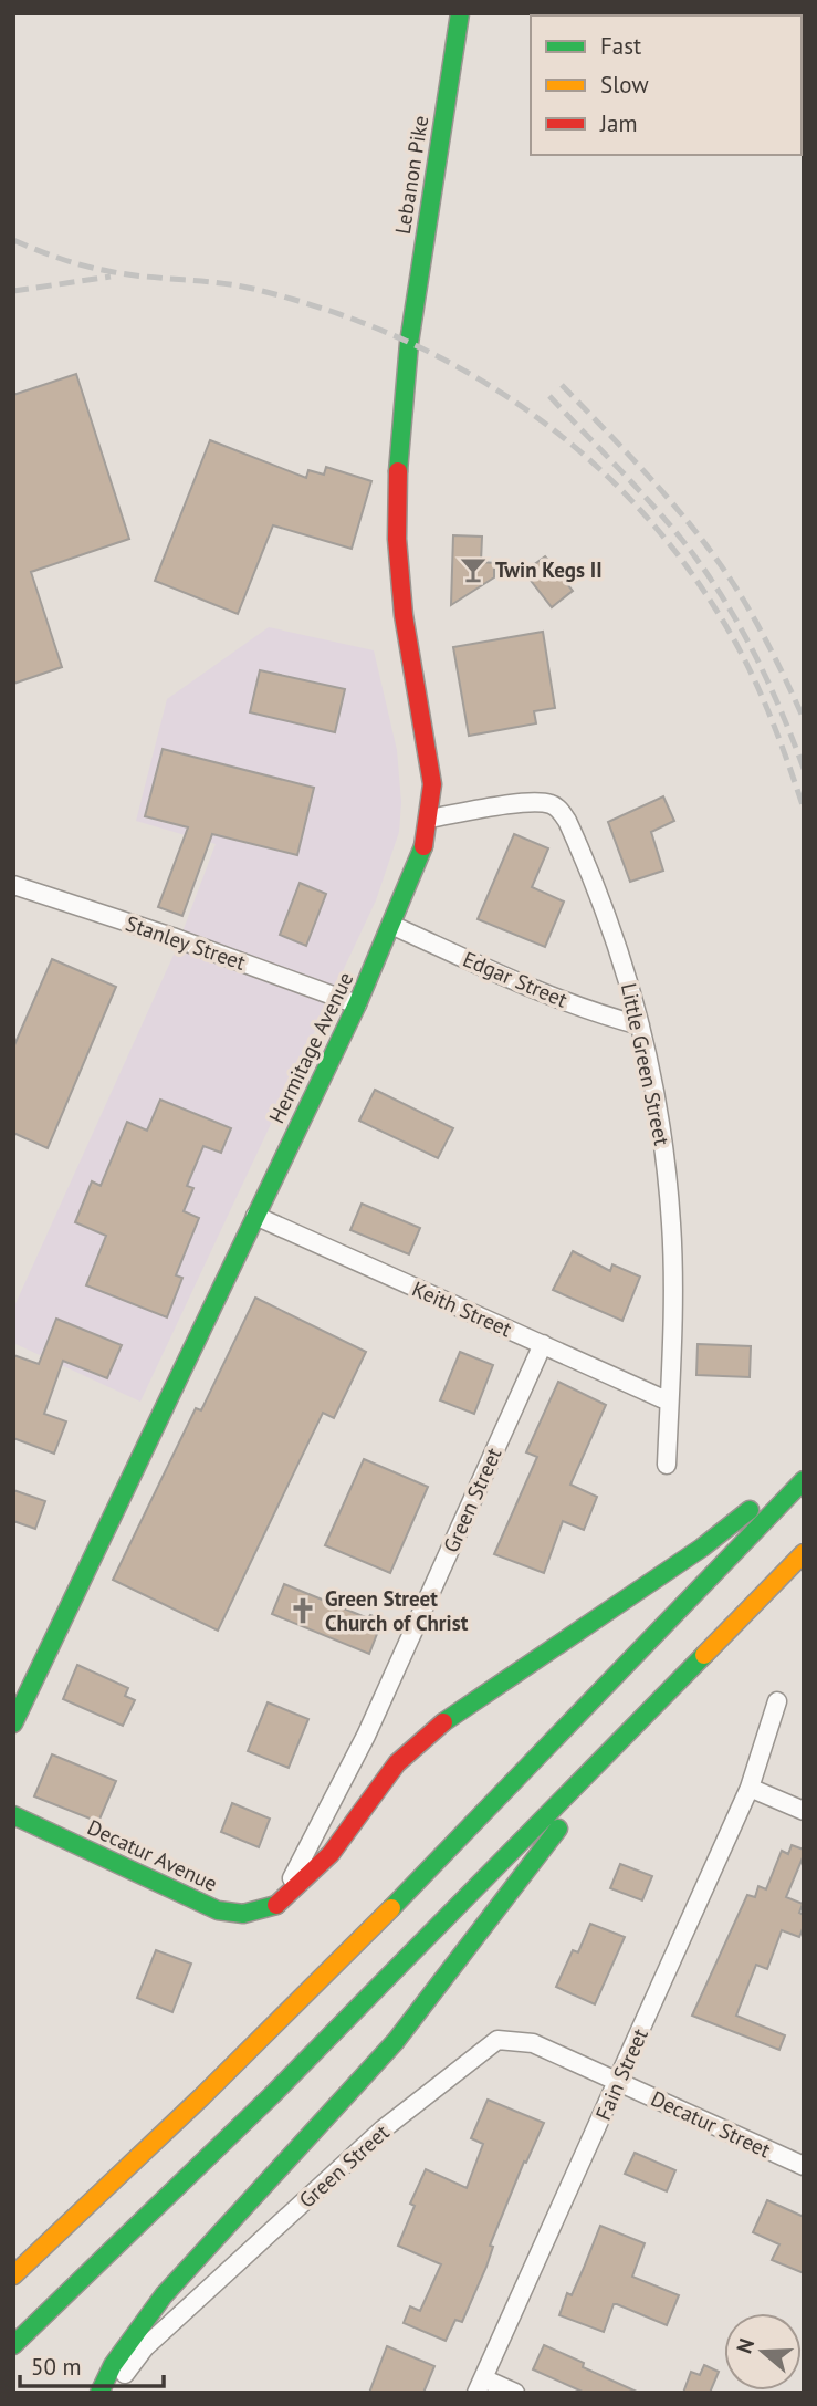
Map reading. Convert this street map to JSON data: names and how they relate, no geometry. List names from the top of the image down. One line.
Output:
{"streets":{"main road":["Lebanon Pike","Hermitage Avenue","Decatur Avenue"],"street":["Stanley Street","Edgar Street","Little Green Street","Keith Street","Green Street","Fain Street","Decatur Street"]},"crossings":[["Lebanon Pike","Hermitage Avenue"],["Stanley Street","Hermitage Avenue"],["Edgar Street","Hermitage Avenue"],["Edgar Street","Little Green Street"],["Hermitage Avenue","Little Green Street"],["Hermitage Avenue","Keith Street"],["Little Green Street","Keith Street"],["Keith Street","Green Street"],["Green Street","Decatur Avenue"],["Green Street","Fain Street"],["Green Street","Decatur Street"],["Fain Street","Decatur Street"]],"places":{"bar":["Twin Kegs II"],"church":["Green Street Church of Christ"]},"legend":["Fast","Slow","Jam"],"scale_bar":"50 m","north":"left"}
